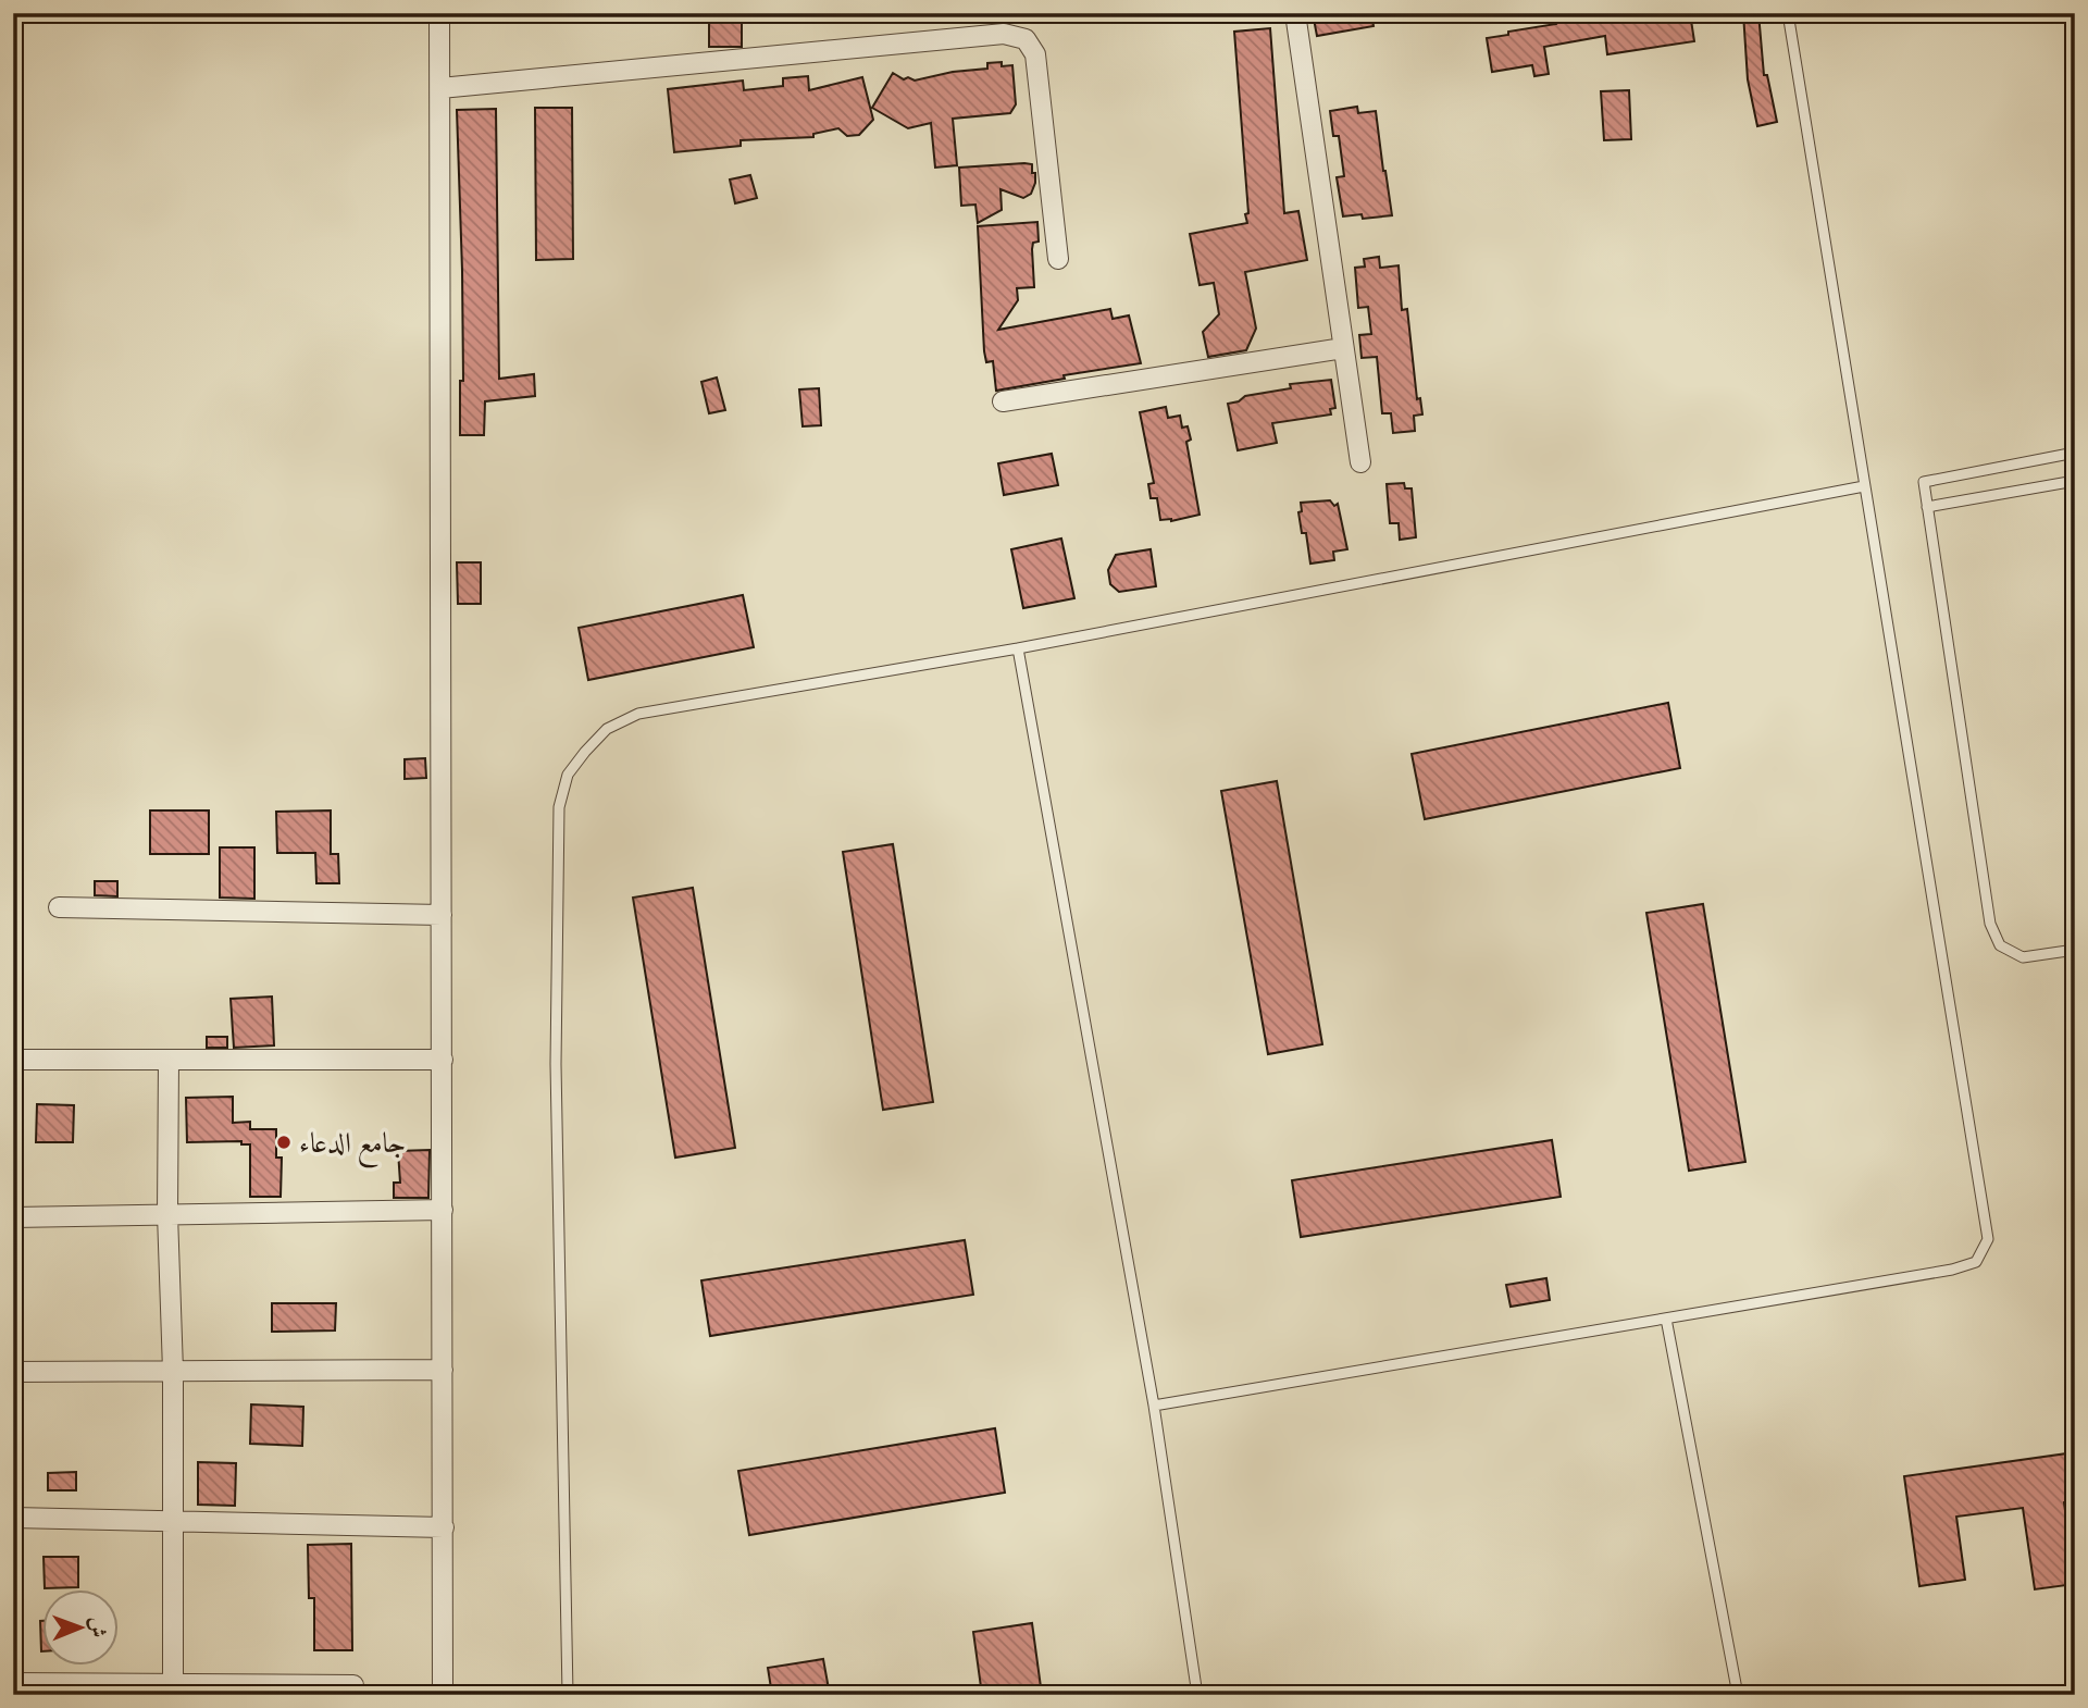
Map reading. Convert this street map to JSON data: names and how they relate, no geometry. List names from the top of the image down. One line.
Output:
{"places":["جامع الدعاء"],"north":"right"}
